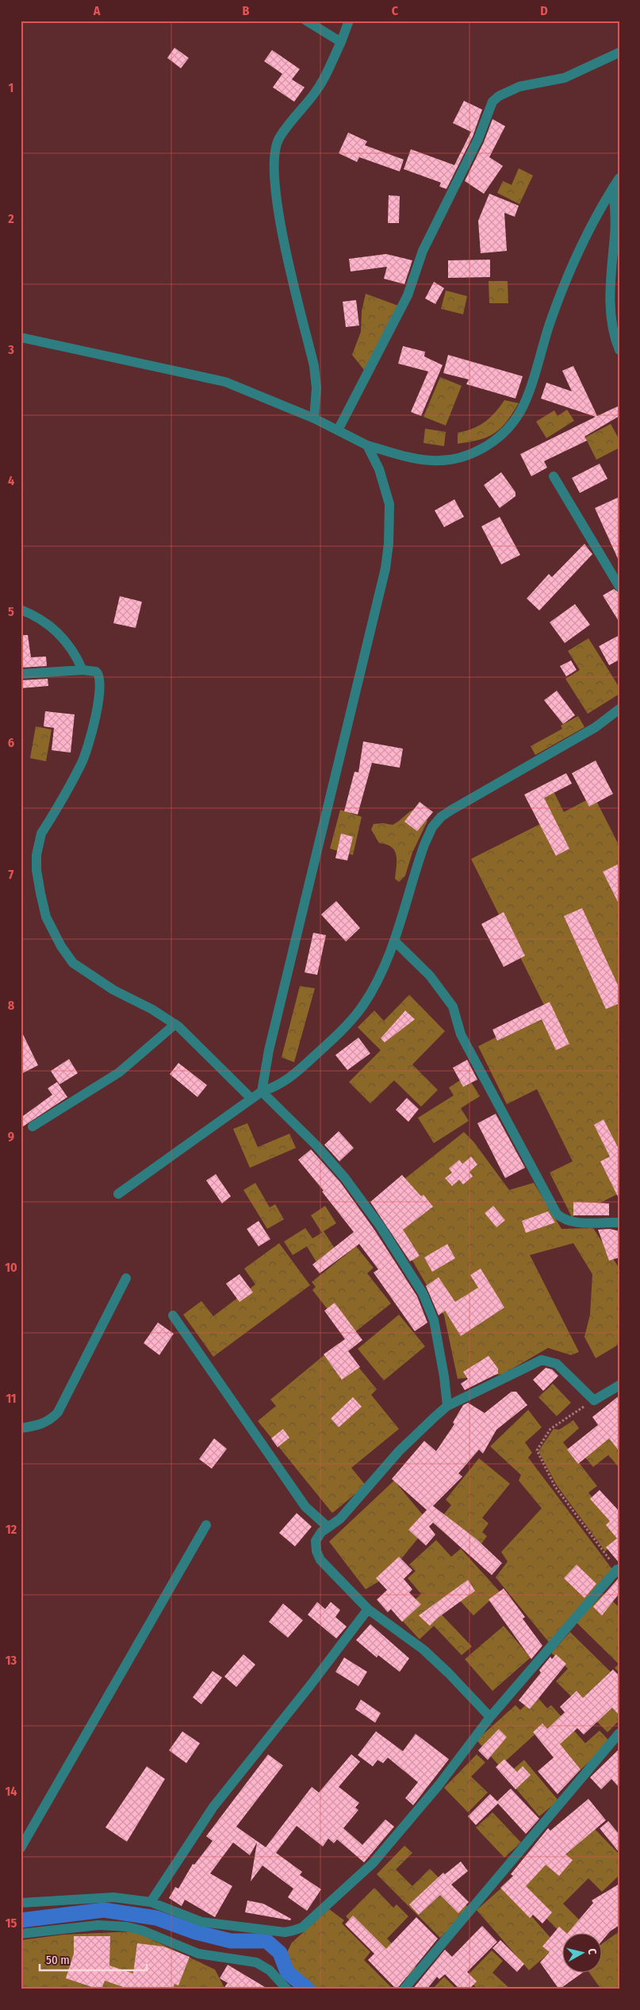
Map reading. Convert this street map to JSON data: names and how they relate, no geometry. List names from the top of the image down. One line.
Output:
{"scale_bar":"50 m","north":"right","grid":{"columns":["A","B","C","D"],"rows":["1","2","3","4","5","6","7","8","9","10","11","12","13","14","15"]}}
